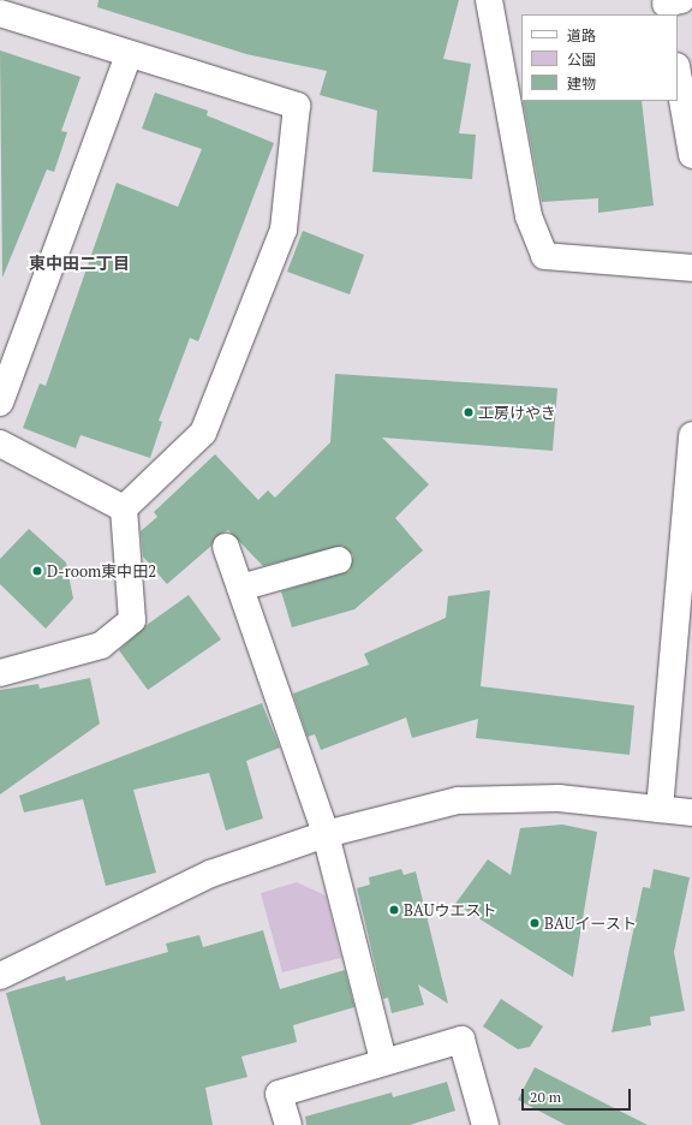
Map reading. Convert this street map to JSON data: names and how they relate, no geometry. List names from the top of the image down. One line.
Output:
{"districts":["東中田二丁目"],"places":["工房けやき","D-room東中田2","BAUウエスト","BAUイースト"],"legend":["道路","公園","建物"],"scale_bar":"20 m"}
